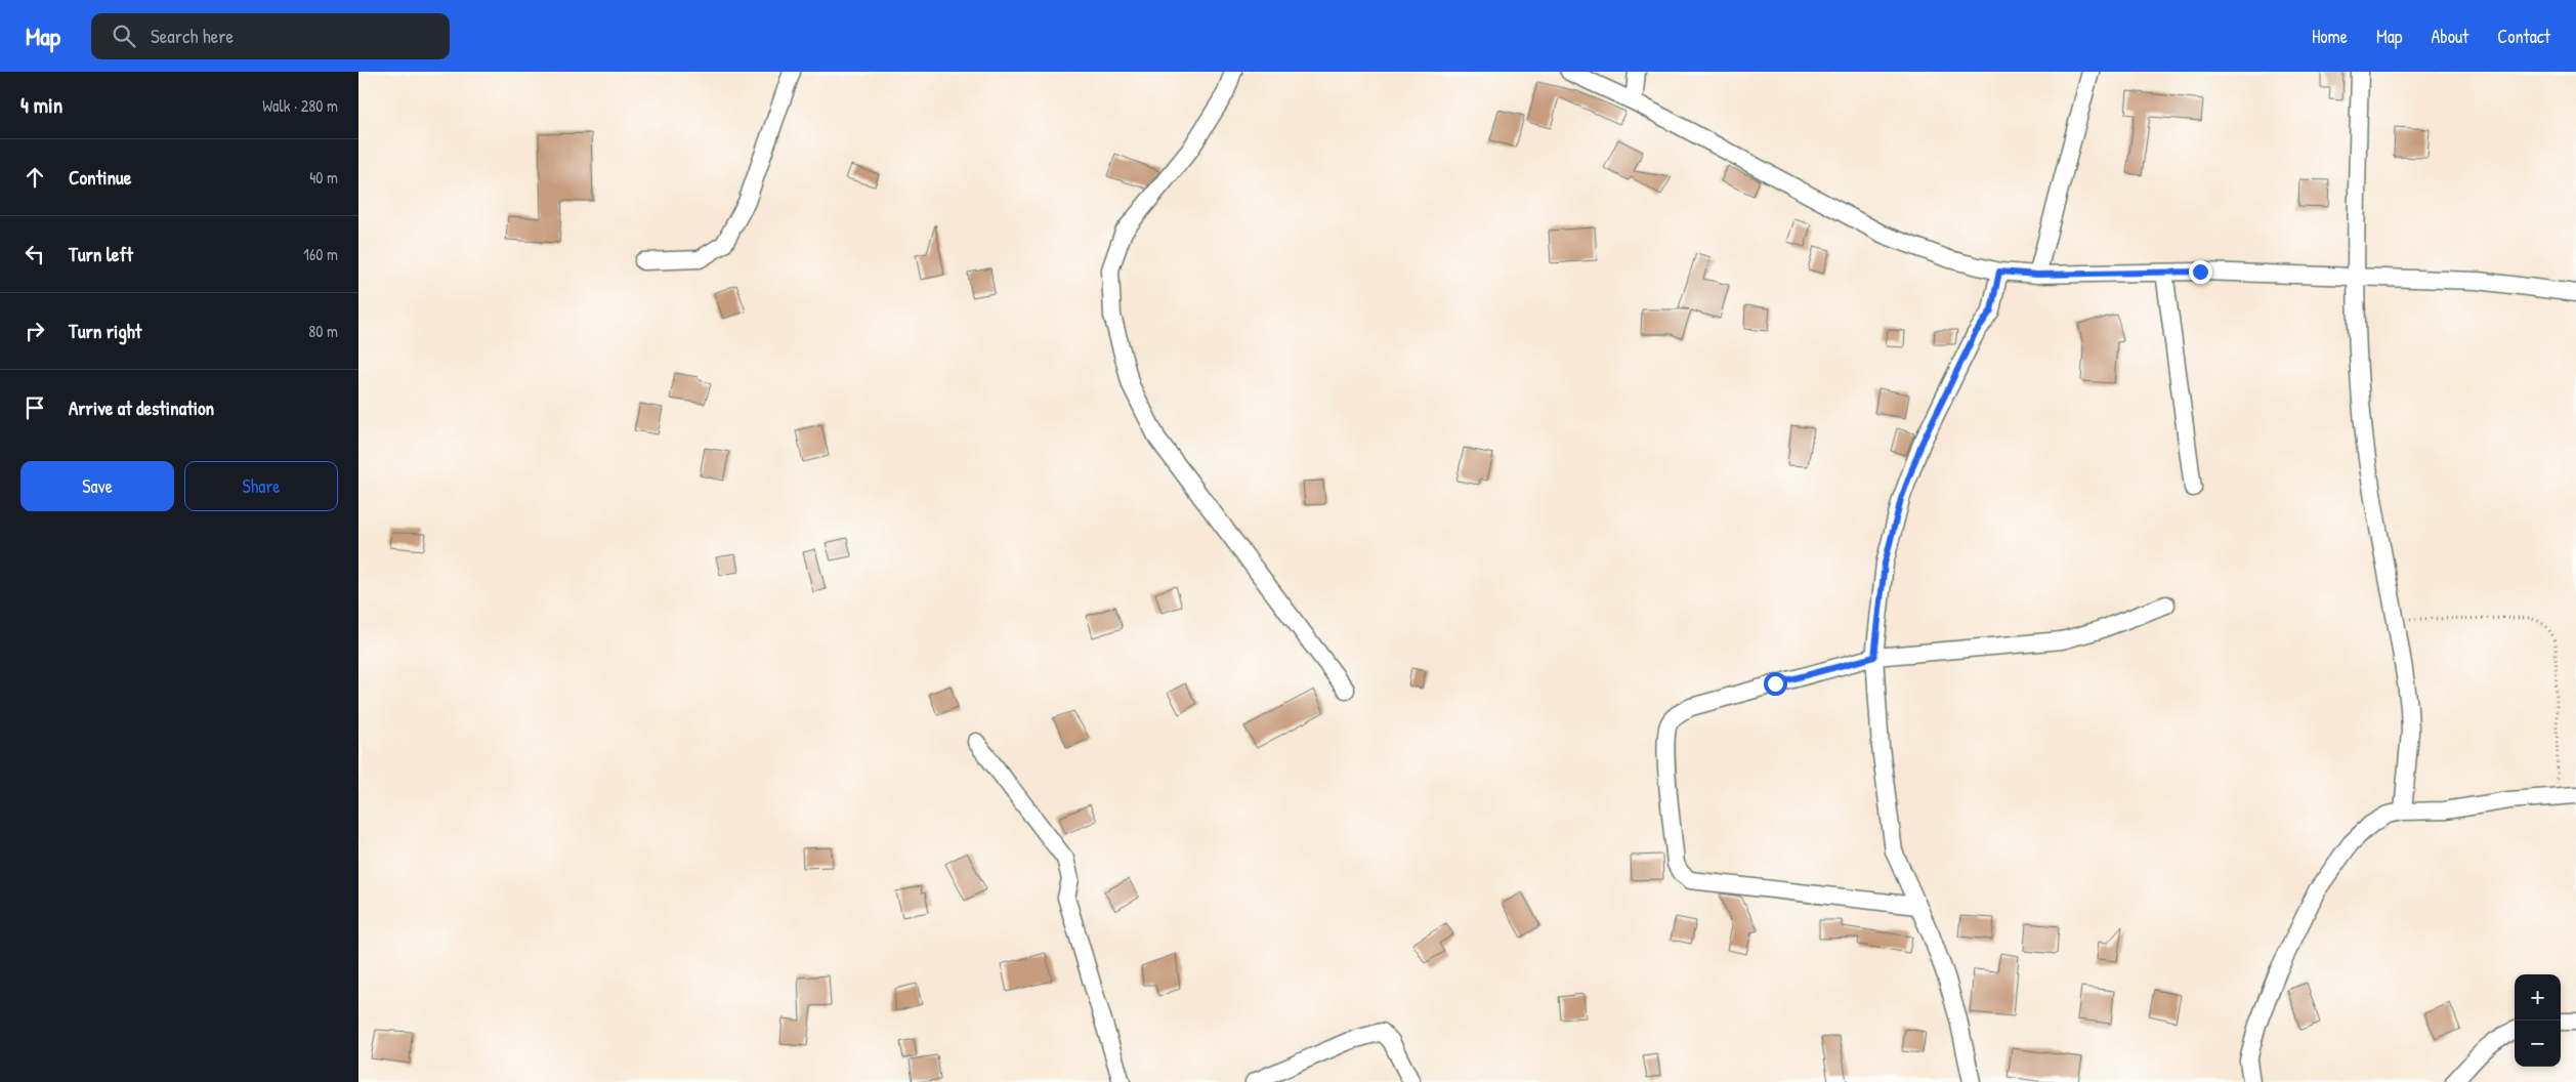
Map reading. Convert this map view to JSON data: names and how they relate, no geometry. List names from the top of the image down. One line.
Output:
{"page":{"header":"Map","search":"Search here","nav":["Home","Map","About","Contact"],"heading":["4 min","Walk · 280 m"],"list":[["Continue","40 m"],["Turn left","160 m"],["Turn right","80 m"],"Arrive at destination"],"buttons":["Save","Share"],"map_buttons":["+","−"]}}
